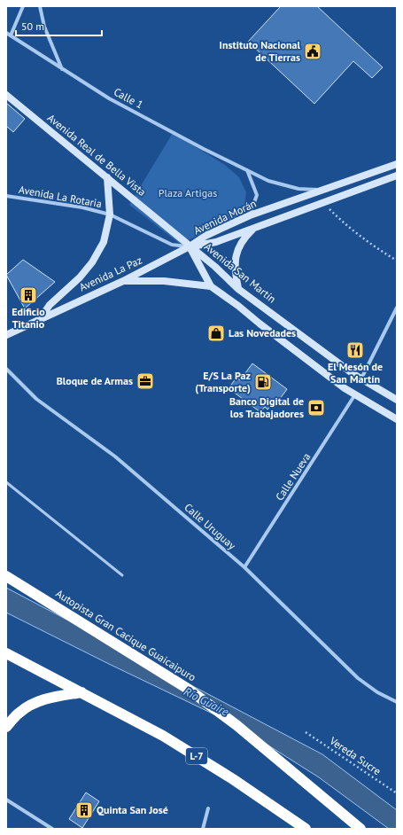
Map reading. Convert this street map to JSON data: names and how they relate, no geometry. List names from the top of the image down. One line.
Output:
{"streets":{"highway":["Autopista Gran Cacique Guaicaipuro","L-7"],"main road":["Avenida Real de Bella Vista","Avenida Morán","Avenida San Martín","Avenida La Paz"],"street":["Calle 1","Avenida La Rotaria","Calle Nueva","Calle Uruguay"],"path":["Vereda Sucre"]},"crossings":[["Calle 1","Avenida Morán"],["Avenida Real de Bella Vista","Avenida La Rotaria"],["Avenida Real de Bella Vista","Avenida Morán"],["Avenida Real de Bella Vista","Avenida San Martín"],["Avenida Real de Bella Vista","Avenida La Paz"],["Avenida La Rotaria","Avenida Morán"],["Avenida La Rotaria","Avenida San Martín"],["Avenida La Rotaria","Avenida La Paz"],["Avenida Morán","Avenida San Martín"],["Avenida Morán","Avenida La Paz"],["Avenida San Martín","Avenida La Paz"],["Avenida San Martín","Calle Nueva"],["Calle Nueva","Calle Uruguay"]],"water":["Río Guaire"],"parks":["Plaza Artigas"],"places":{"public building":["Instituto Nacional de Tierras"],"building":["Edificio Titanio","Quinta San José"],"shop":["Las Novedades"],"restaurant":["El Mesón de San Martín"],"office":["Bloque de Armas"],"fuel station":["E/S La Paz (Transporte)"],"bank":["Banco Digital de los Trabajadores"]},"scale_bar":"50 m"}
